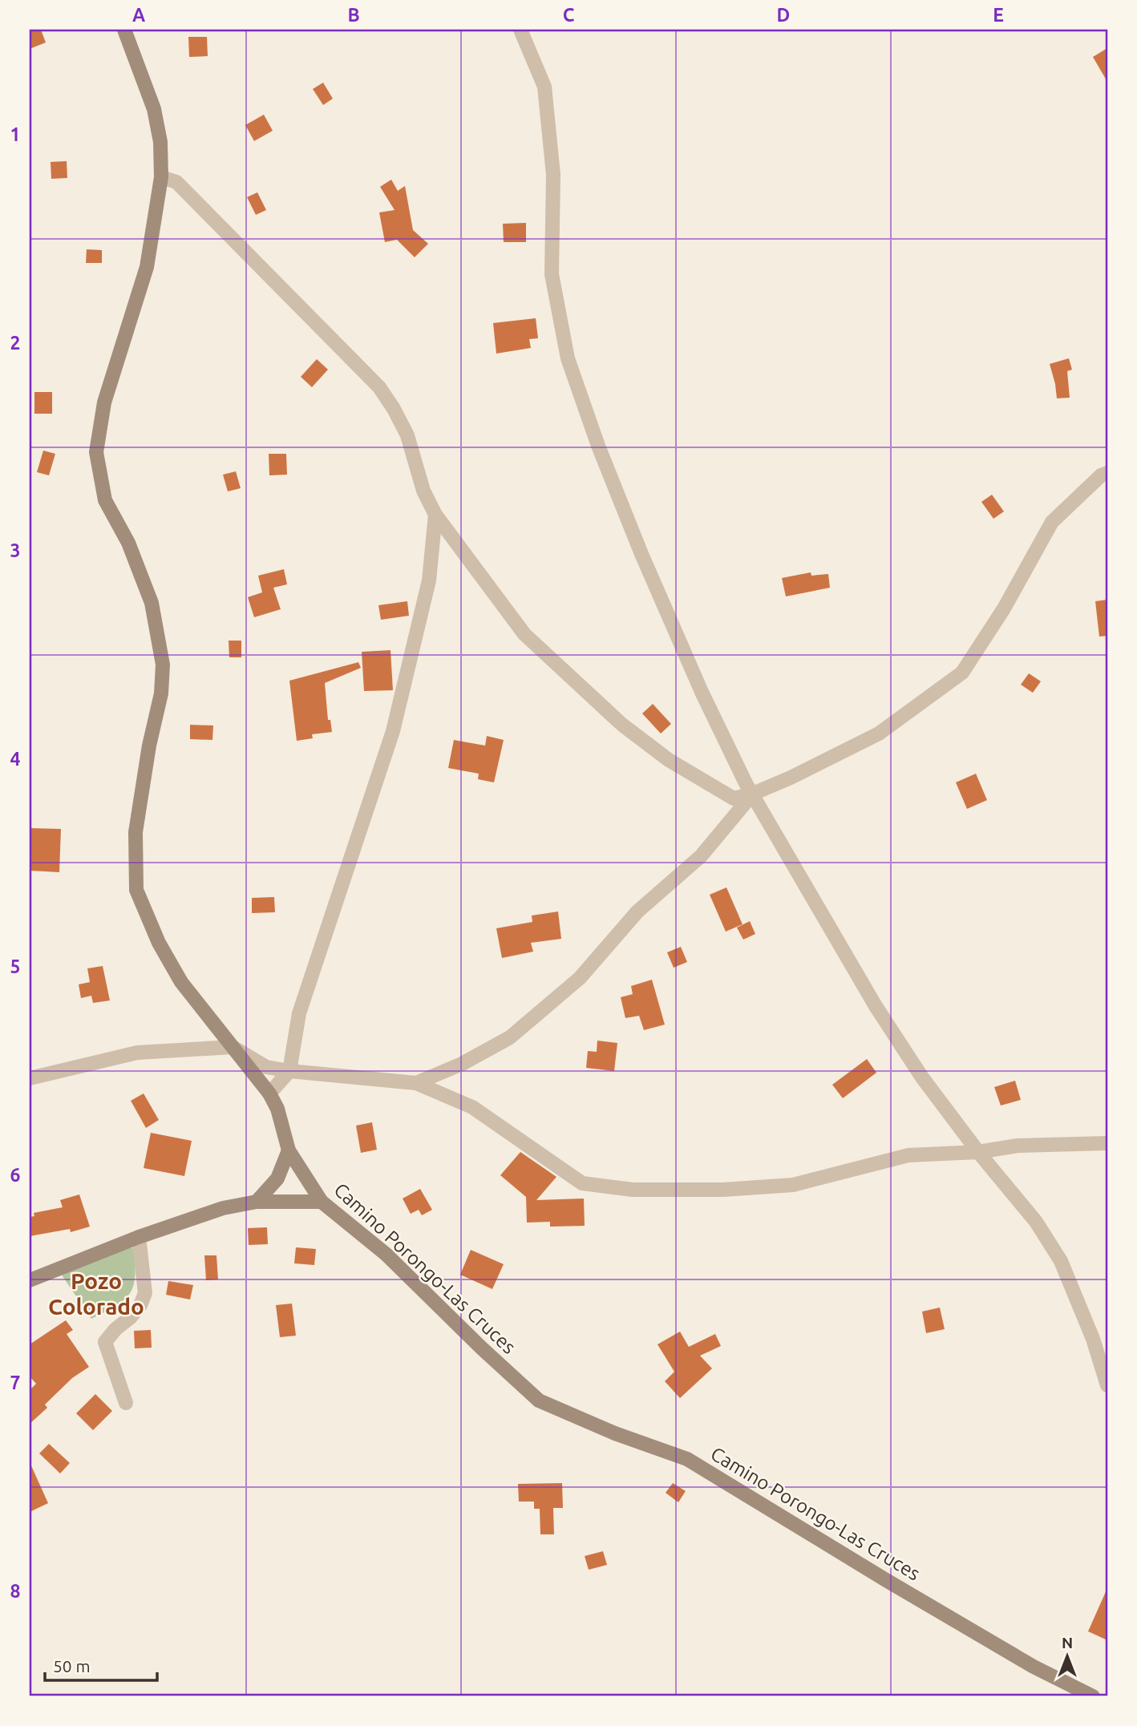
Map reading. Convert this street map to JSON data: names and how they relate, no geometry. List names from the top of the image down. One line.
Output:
{"streets":{"main road":["Camino Porongo-Las Cruces"]},"districts":["Pozo Colorado"],"scale_bar":"50 m","north":"top","grid":{"columns":["A","B","C","D","E"],"rows":["1","2","3","4","5","6","7","8"]}}
